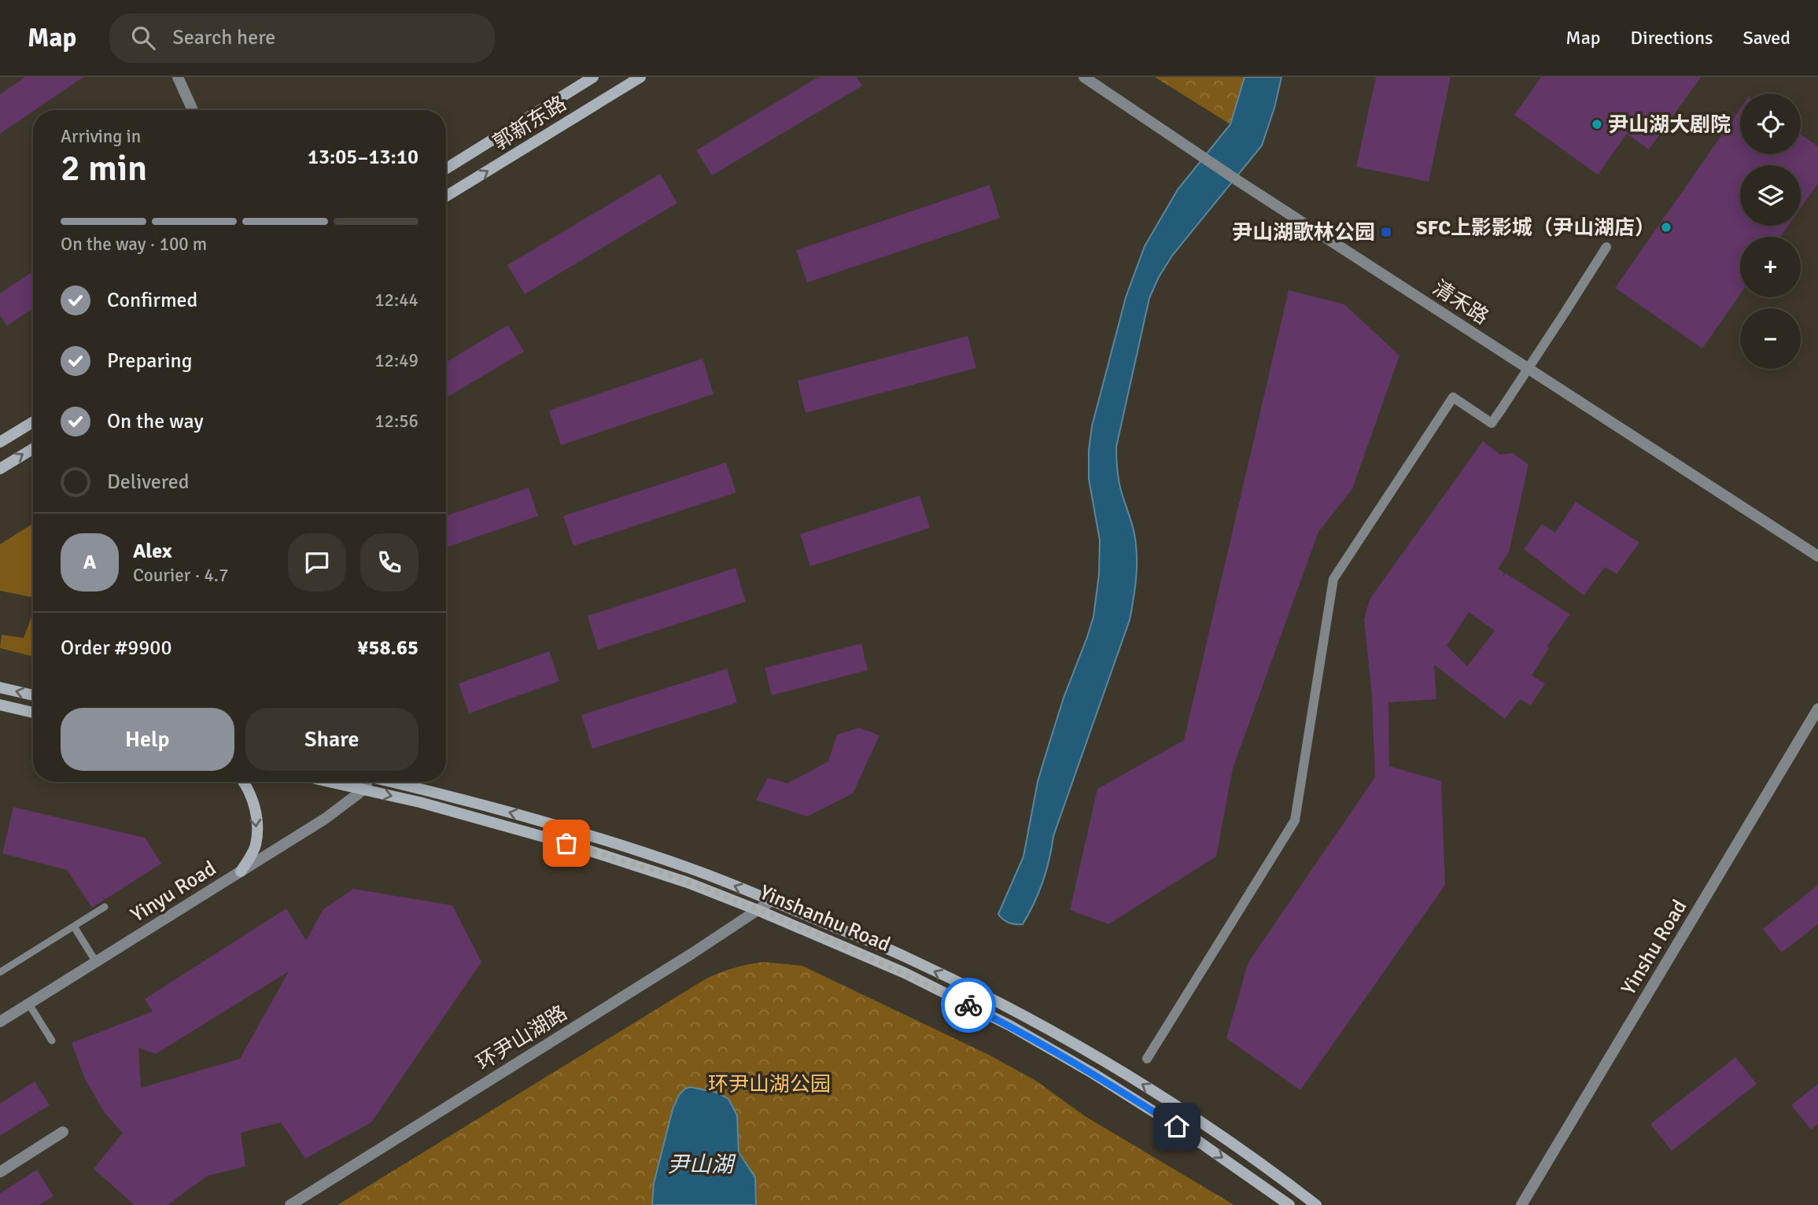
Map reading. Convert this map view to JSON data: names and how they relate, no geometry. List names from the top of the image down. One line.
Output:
{"streets":{"main road":["郭新东路","Yinshanhu Road"],"street":["清禾路","Yinyu Road","Yinshu Road","环尹山湖路"]},"crossings":[["Yinyu Road","Yinshanhu Road"],["Yinshanhu Road","环尹山湖路"]],"water":["尹山湖"],"parks":["环尹山湖公园"],"places":{"other":["尹山湖大剧院","SFC上影影城（尹山湖店）"],"transit":["尹山湖歌林公园"]},"page":{"header":"Map","search":"Search here","nav":["Map","Directions","Saved"],"map_buttons":["+","−"],"heading":["2 min","Arriving in","13:05–13:10"],"panel":["Alex","Courier · 4.7","Order #9900","¥58.65"],"bar":"On the way · 100 m","list":[["Confirmed","12:44"],["Preparing","12:49"],["On the way","12:56"],"Delivered"],"round":"A","buttons":["Help","Share"]}}
